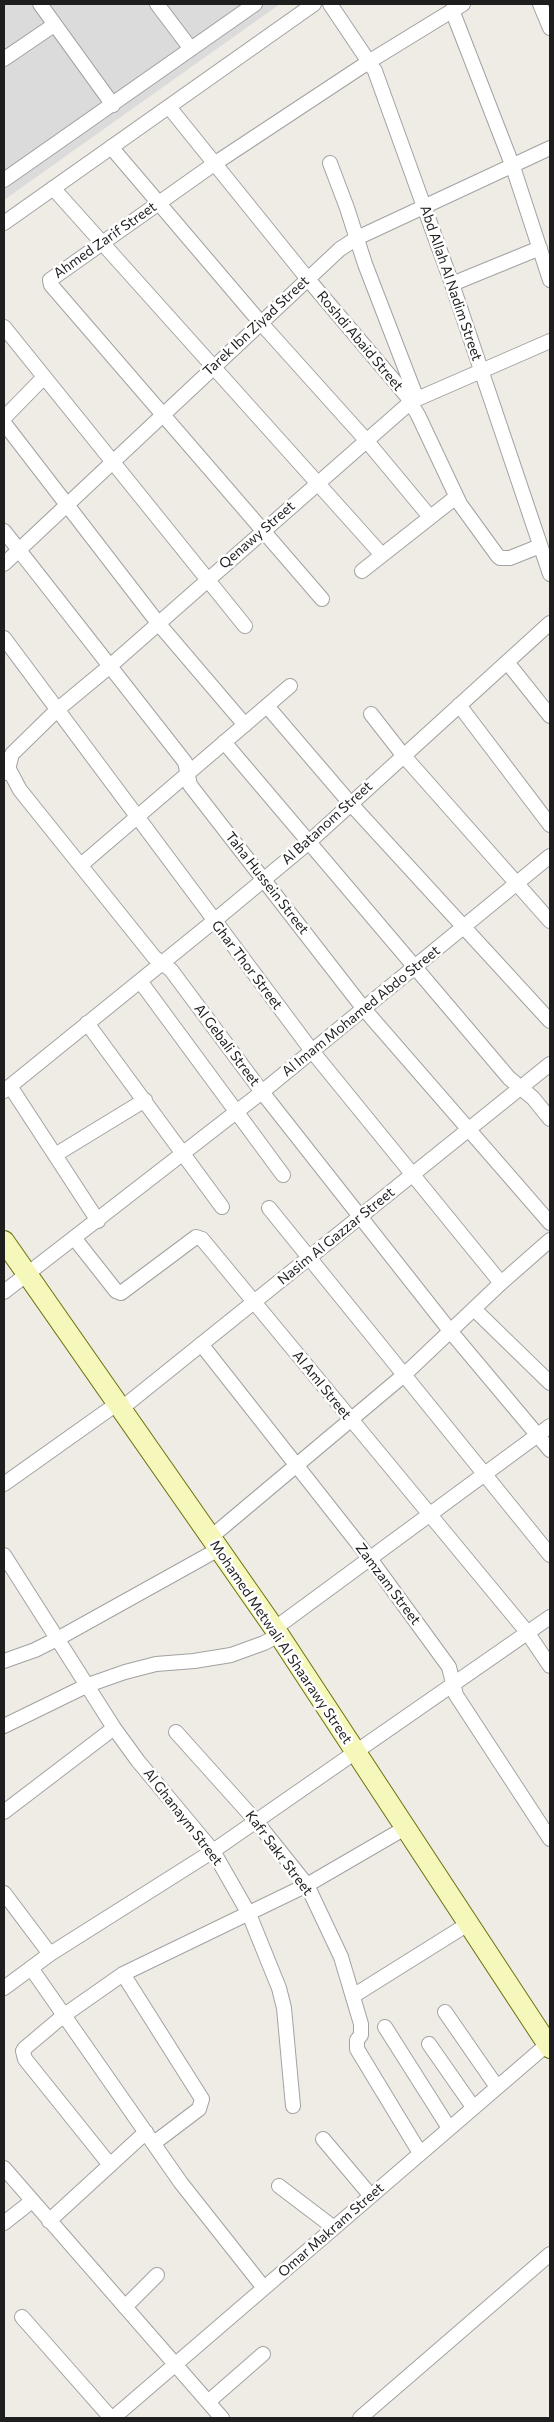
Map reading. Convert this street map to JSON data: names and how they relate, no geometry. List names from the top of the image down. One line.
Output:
{"streets":{"street":["Ahmed Zarif Street","Abd Allah Al Nadim Street","Tarek Ibn Ziyad Street","Roshdi Abaid Street","Qenawy Street","Al Batanom Street","Taha Hussein Street","Ghar Thor Street","Al Imam Mohamed Abdo Street","Al Gebali Street","Nasim Al Gazzar Street","Al Aml Street","Zamzam Street","Mohamed Metwali Al Shaarawy Street","Al Ghanaym Street","Kafr Sakr Street","Omar Makram Street"]},"crossings":[["Ahmed Zarif Street","Abd Allah Al Nadim Street"],["Ahmed Zarif Street","Tarek Ibn Ziyad Street"],["Ahmed Zarif Street","Roshdi Abaid Street"],["Ahmed Zarif Street","Qenawy Street"],["Abd Allah Al Nadim Street","Tarek Ibn Ziyad Street"],["Abd Allah Al Nadim Street","Roshdi Abaid Street"],["Abd Allah Al Nadim Street","Qenawy Street"],["Tarek Ibn Ziyad Street","Roshdi Abaid Street"],["Tarek Ibn Ziyad Street","Taha Hussein Street"],["Roshdi Abaid Street","Qenawy Street"],["Qenawy Street","Taha Hussein Street"],["Qenawy Street","Ghar Thor Street"],["Qenawy Street","Al Gebali Street"],["Al Batanom Street","Taha Hussein Street"],["Al Batanom Street","Ghar Thor Street"],["Al Batanom Street","Al Gebali Street"],["Taha Hussein Street","Al Imam Mohamed Abdo Street"],["Taha Hussein Street","Nasim Al Gazzar Street"],["Ghar Thor Street","Al Imam Mohamed Abdo Street"],["Ghar Thor Street","Nasim Al Gazzar Street"],["Al Imam Mohamed Abdo Street","Al Gebali Street"],["Al Imam Mohamed Abdo Street","Al Aml Street"],["Al Imam Mohamed Abdo Street","Mohamed Metwali Al Shaarawy Street"],["Al Gebali Street","Nasim Al Gazzar Street"],["Nasim Al Gazzar Street","Al Aml Street"],["Nasim Al Gazzar Street","Zamzam Street"],["Nasim Al Gazzar Street","Mohamed Metwali Al Shaarawy Street"],["Mohamed Metwali Al Shaarawy Street","Omar Makram Street"],["Kafr Sakr Street","Omar Makram Street"]]}
